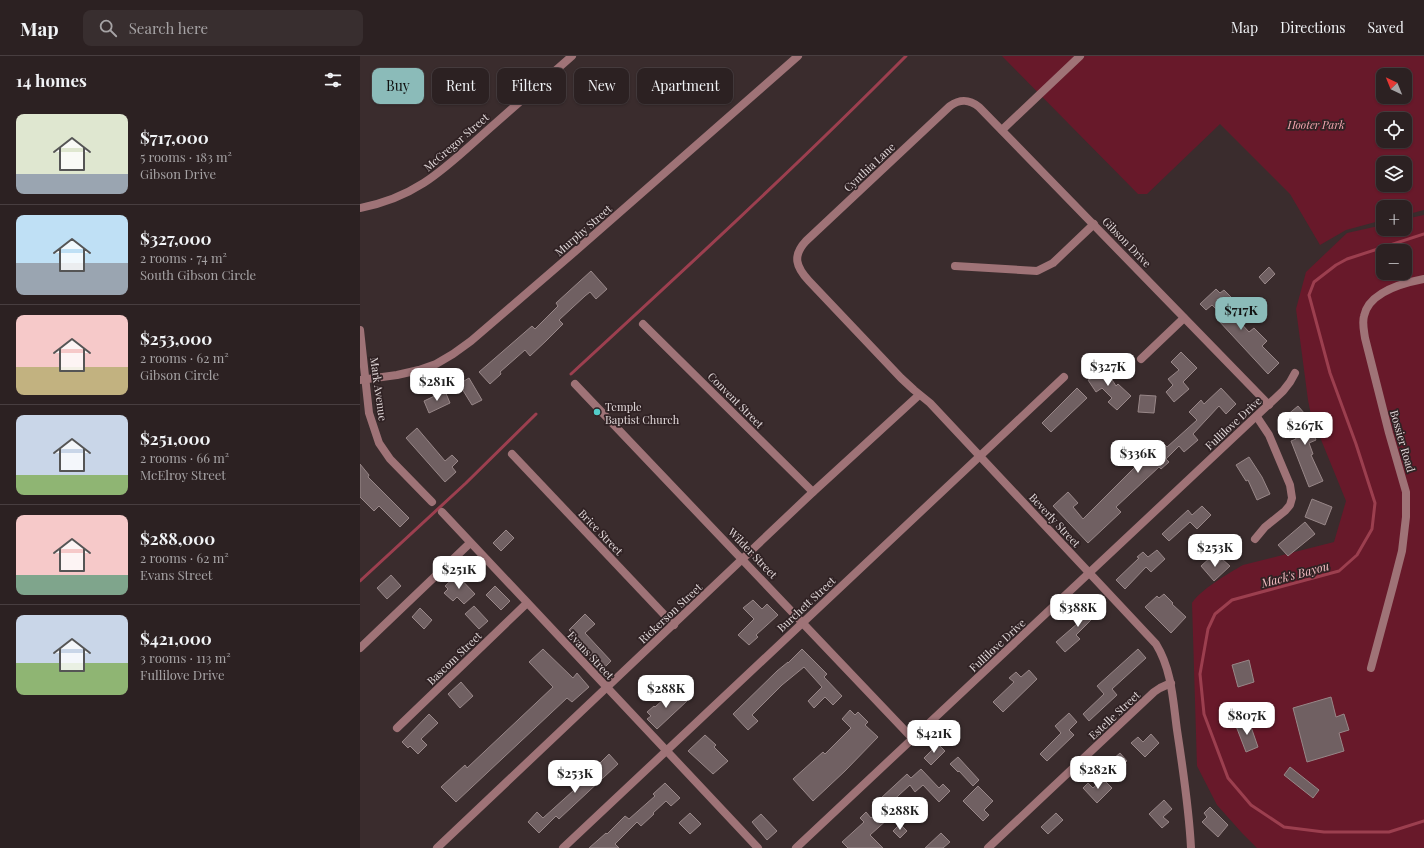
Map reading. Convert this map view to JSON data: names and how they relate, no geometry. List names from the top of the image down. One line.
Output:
{"streets":{"street":["McGregor Street","Cynthia Lane","Murphy Street","Gibson Drive","Mark Avenue","Convent Street","Fullilove Drive","Bossier Road","Beverly Street","Brice Street","Wilder Street","Burchett Street","Rickerson Street","Evans Street","Bascom Street","Estelle Street"]},"crossings":[["Cynthia Lane","Gibson Drive"],["Cynthia Lane","Beverly Street"],["Murphy Street","Mark Avenue"],["Gibson Drive","Fullilove Drive"],["Convent Street","Rickerson Street"],["Fullilove Drive","Beverly Street"],["Fullilove Drive","Wilder Street"],["Beverly Street","Burchett Street"],["Beverly Street","Rickerson Street"],["Beverly Street","Estelle Street"],["Brice Street","Rickerson Street"],["Wilder Street","Burchett Street"],["Wilder Street","Rickerson Street"],["Burchett Street","Evans Street"],["Rickerson Street","Evans Street"],["Evans Street","Bascom Street"]],"water":["Mack's Bayou"],"parks":["Hooter Park"],"places":["Temple Baptist Church"],"north":"top left","page":{"header":"Map","search":"Search here","nav":["Map","Directions","Saved"],"heading":"14 homes","map_buttons":["+","−"],"chip":["Buy","Rent","Filters","New","Apartment"],"list":[{"name":"$717,000","note":"5 rooms · 183 m² · Gibson Drive"},{"name":"$327,000","note":"2 rooms · 74 m² · South Gibson Circle"},{"name":"$253,000","note":"2 rooms · 62 m² · Gibson Circle"},{"name":"$251,000","note":"2 rooms · 66 m² · McElroy Street"},{"name":"$288,000","note":"2 rooms · 62 m² · Evans Street"},{"name":"$421,000","note":"3 rooms · 113 m² · Fullilove Drive"}],"price":["$717K","$327K","$281K","$267K","$336K","$253K","$251K","$388K","$288K","$807K","$421K","$282K","$253K","$288K"]}}
